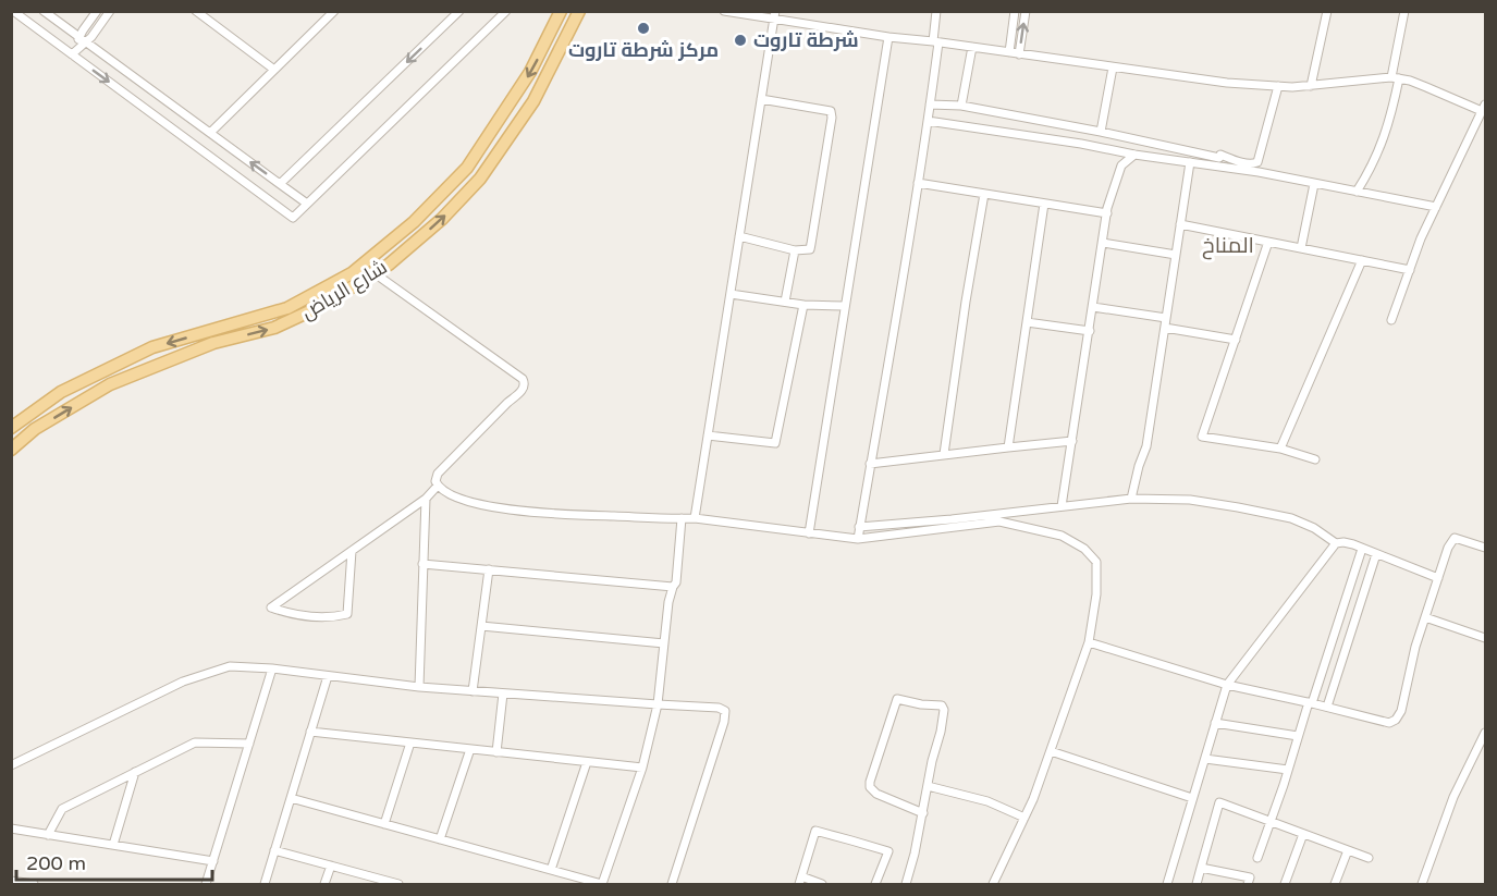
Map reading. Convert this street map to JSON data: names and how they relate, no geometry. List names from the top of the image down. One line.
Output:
{"streets":{"main road":["شارع الرياض"]},"districts":["المناخ"],"places":["مركز شرطة تاروت","شرطة تاروت"],"scale_bar":"200 m"}
